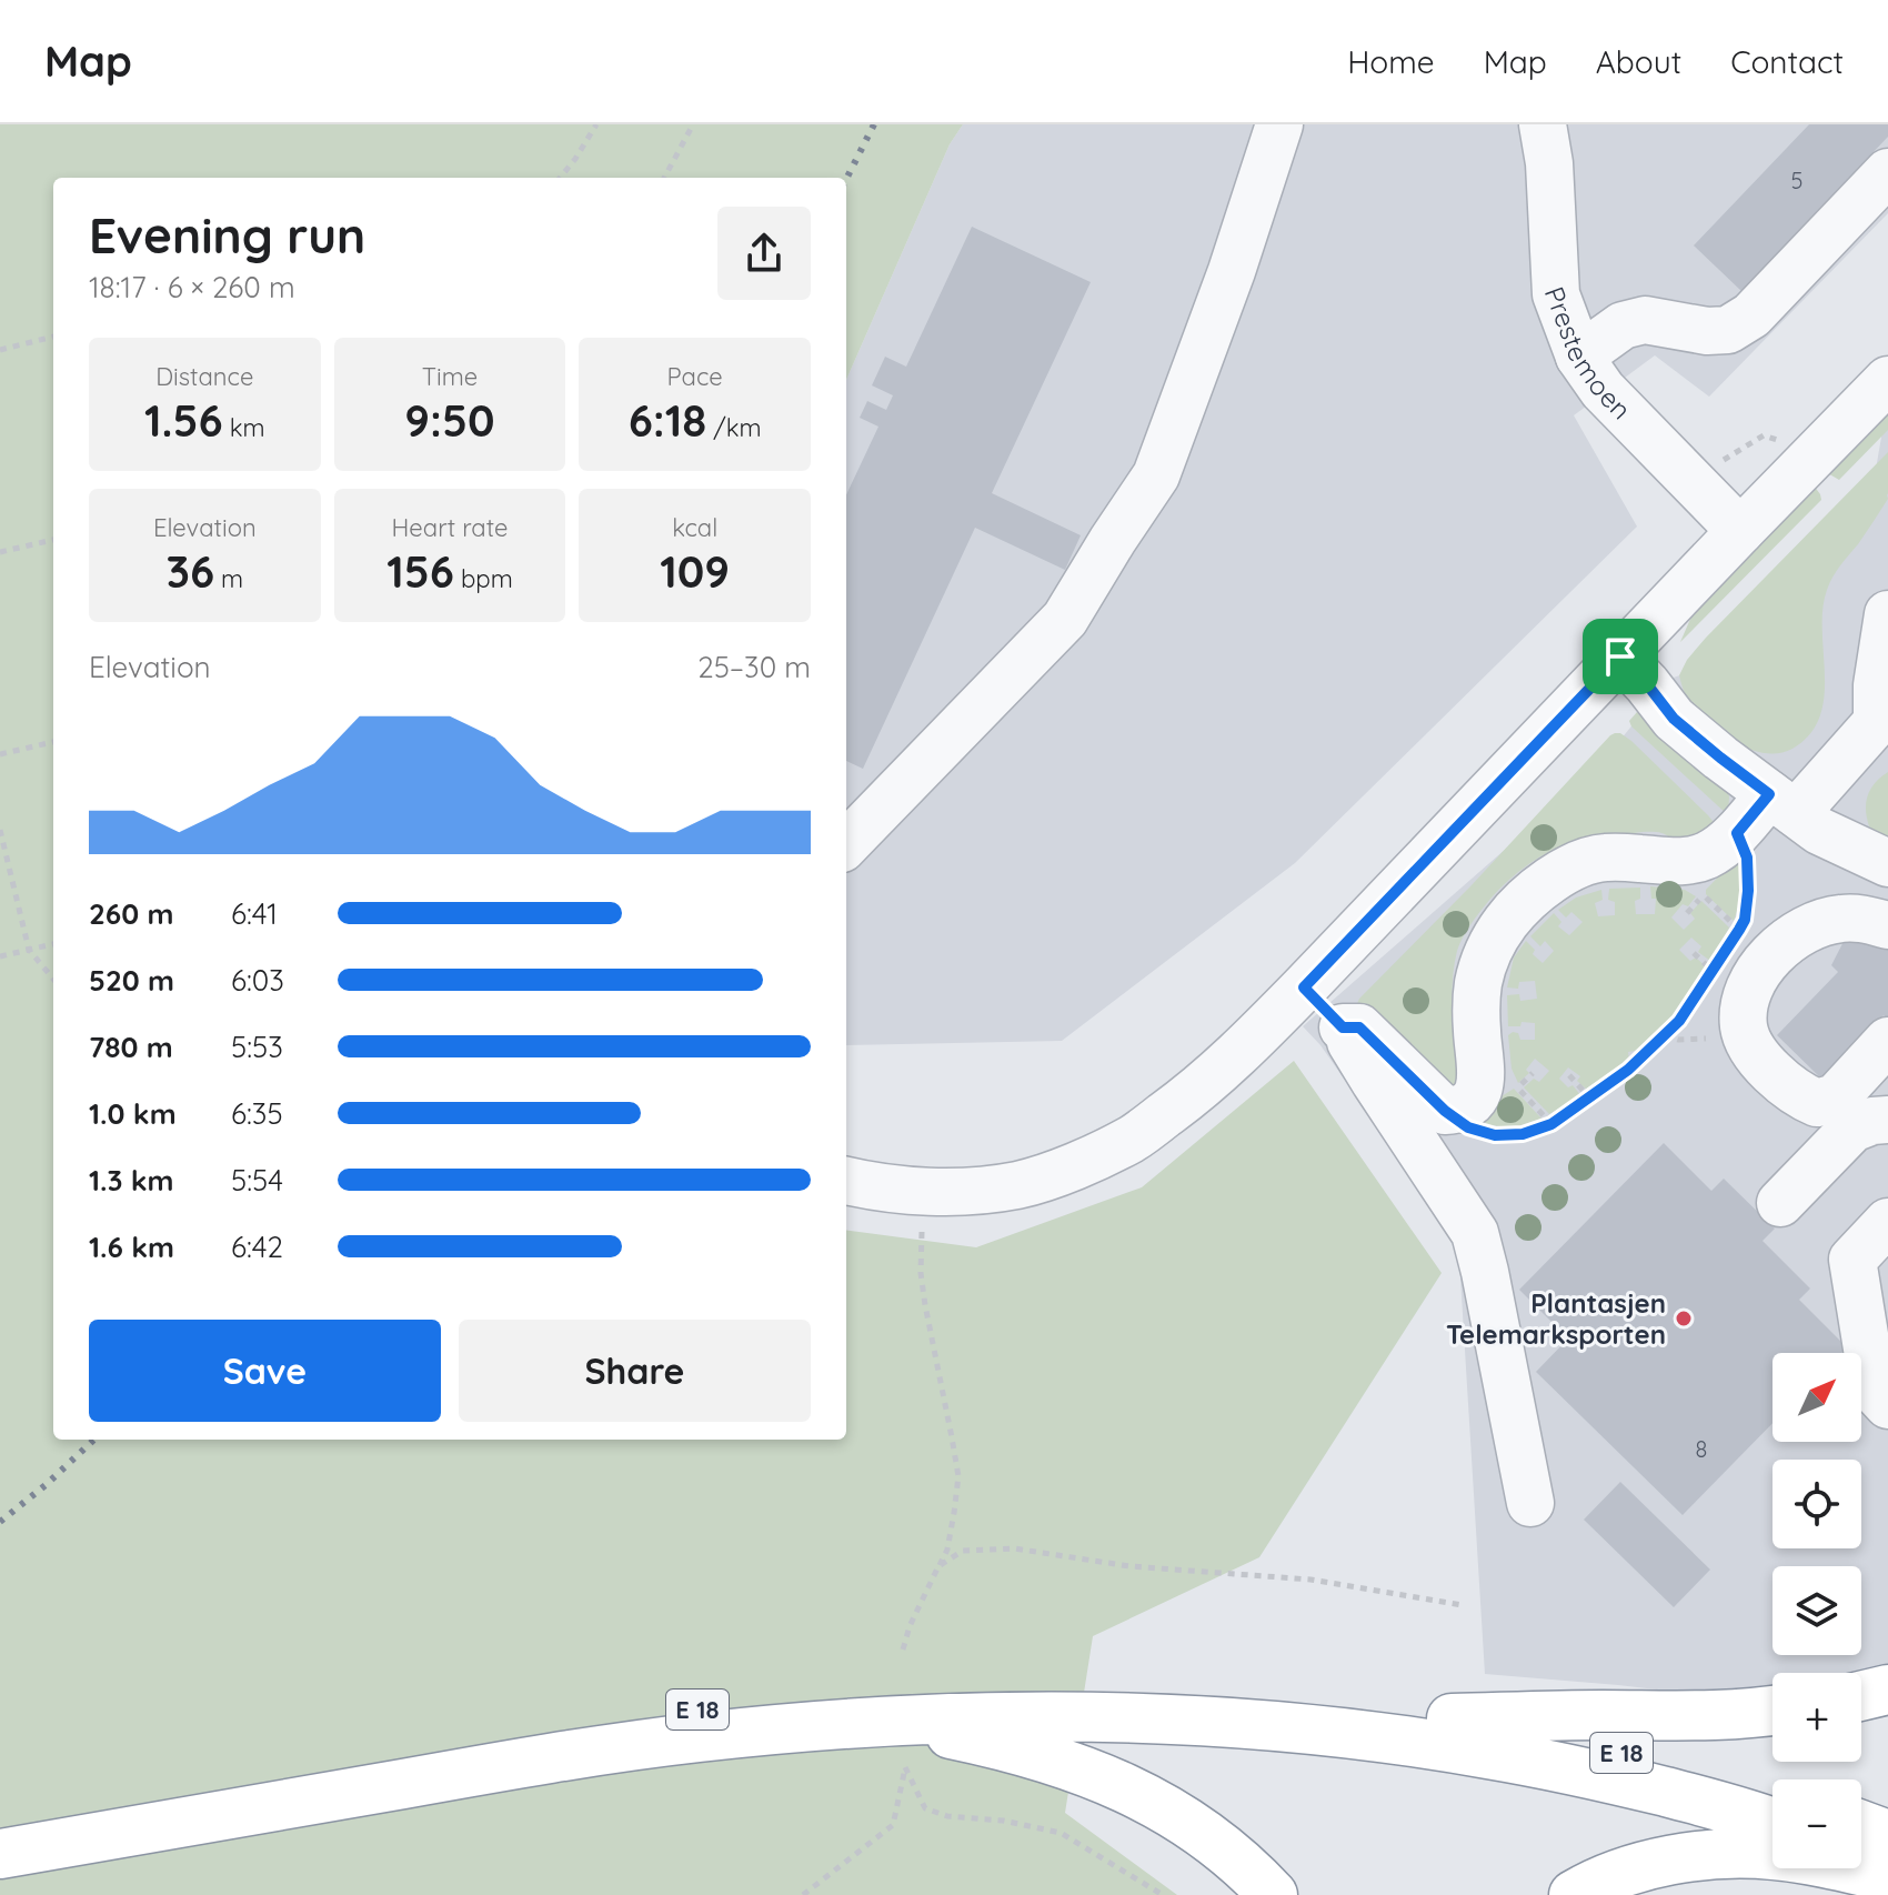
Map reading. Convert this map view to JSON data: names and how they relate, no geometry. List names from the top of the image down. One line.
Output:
{"streets":{"highway":["E 18"],"street":["Prestemoen"]},"places":["Plantasjen Telemarksporten"],"house_numbers":["5","8"],"north":"top right","page":{"header":"Map","nav":["Home","Map","About","Contact"],"heading":["Evening run","18:17 · 6 × 260 m"],"stats":[["Distance","1.56 km"],["Time","9:50"],["Pace","6:18 /km"],["Elevation","36 m"],["Heart rate","156 bpm"],["kcal","109"]],"chart":["Elevation","25–30 m"],"list":[{"name":"260 m","note":"6:41"},{"name":"520 m","note":"6:03"},{"name":"780 m","note":"5:53"},{"name":"1.0 km","note":"6:35"},{"name":"1.3 km","note":"5:54"},{"name":"1.6 km","note":"6:42"}],"buttons":["Save","Share"],"map_buttons":["+","−"]}}
